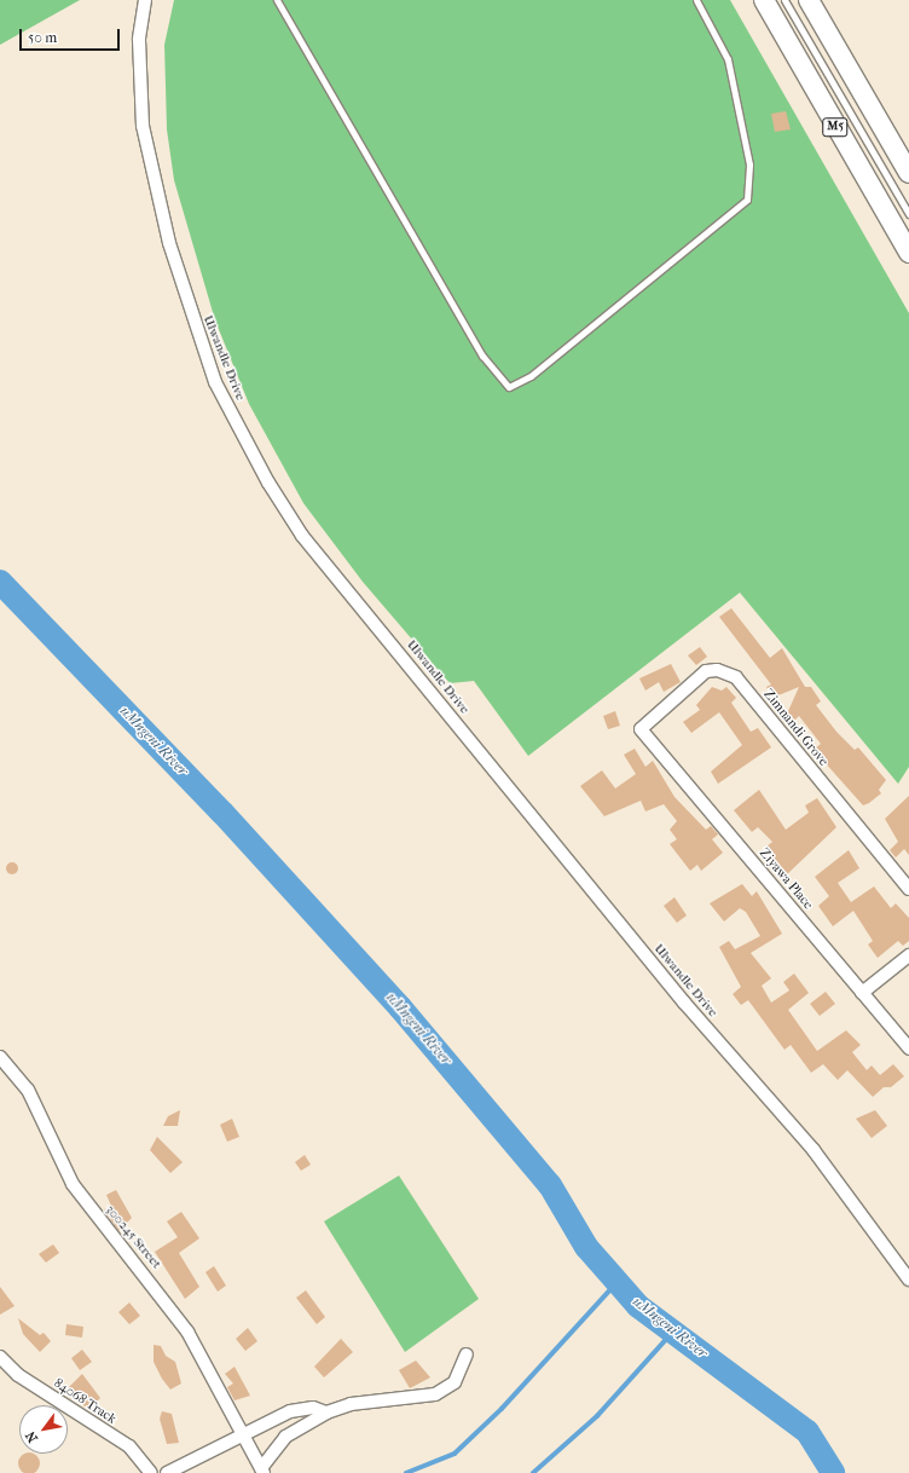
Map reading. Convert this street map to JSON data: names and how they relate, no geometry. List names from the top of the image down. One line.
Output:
{"streets":{"main road":["M5"],"street":["Ulwandle Drive","Zimnandi Grove","Ziyawa Place","300245 Street","84068 Track"]},"crossings":[["Zimnandi Grove","Ziyawa Place"]],"water":["uMngeni River"],"scale_bar":"50 m","north":"bottom left"}
